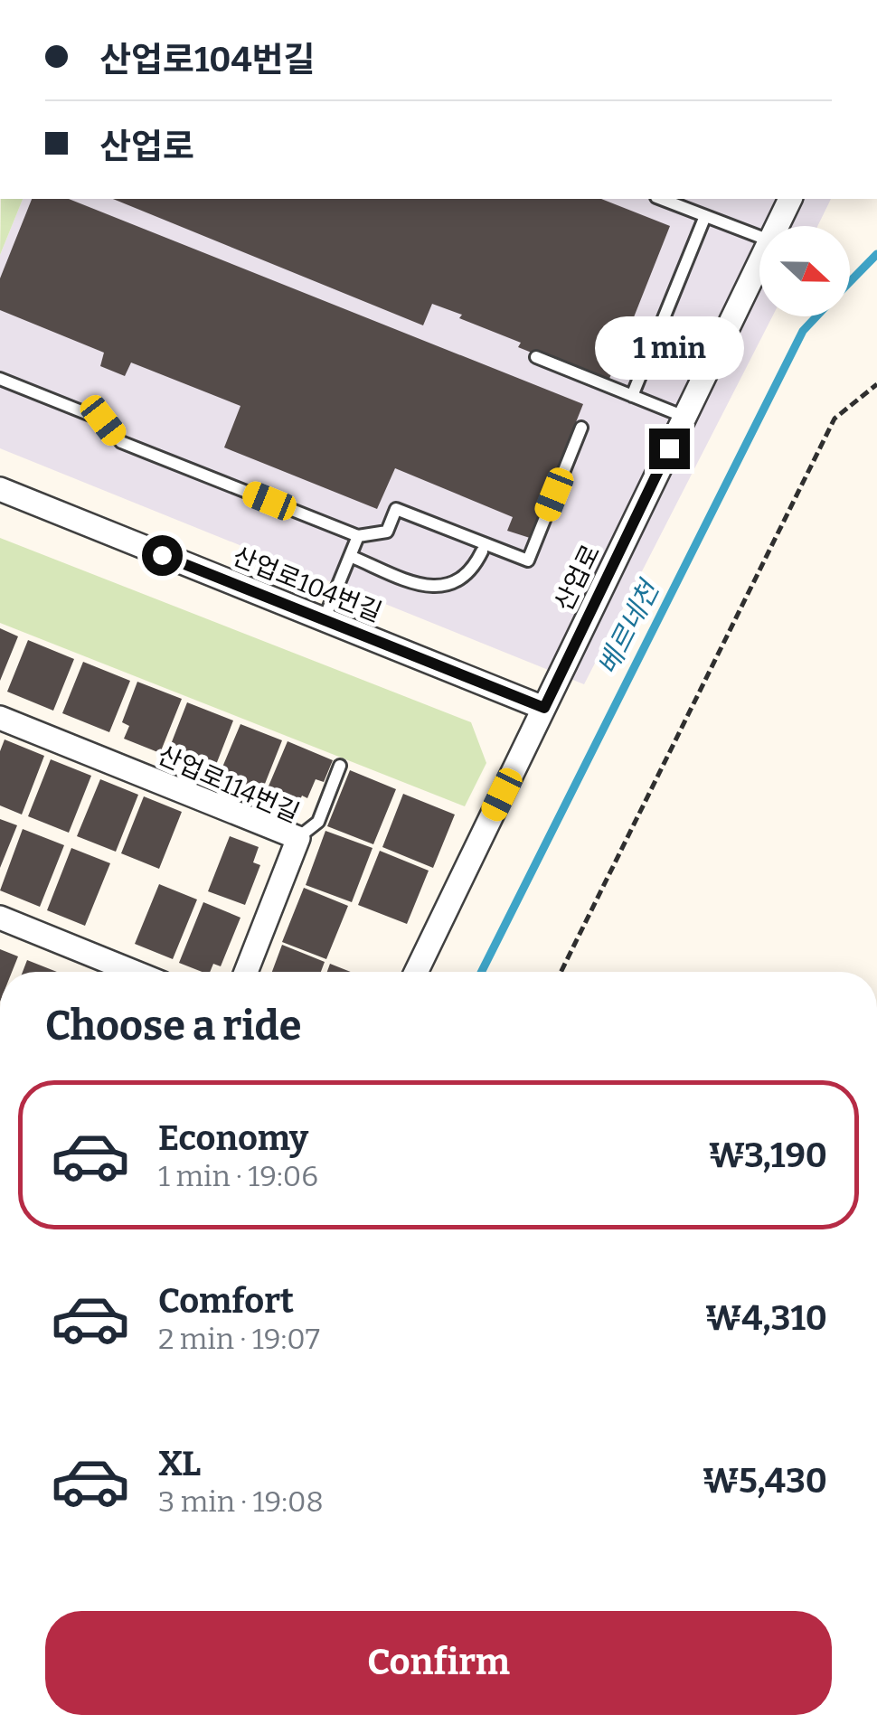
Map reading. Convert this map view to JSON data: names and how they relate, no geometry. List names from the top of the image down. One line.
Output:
{"streets":{"street":["산업로","산업로104번길","산업로114번길"]},"crossings":[["산업로","산업로104번길"]],"water":["베르네천"],"north":"right","page":{"banner":["산업로104번길","산업로"],"bubble":"1 min","heading":"Choose a ride","list":[{"name":"Economy","note":"1 min · 19:06","value":"₩3,190"},{"name":"Comfort","note":"2 min · 19:07","value":"₩4,310"},{"name":"XL","note":"3 min · 19:08","value":"₩5,430"}],"buttons":"Confirm"}}
